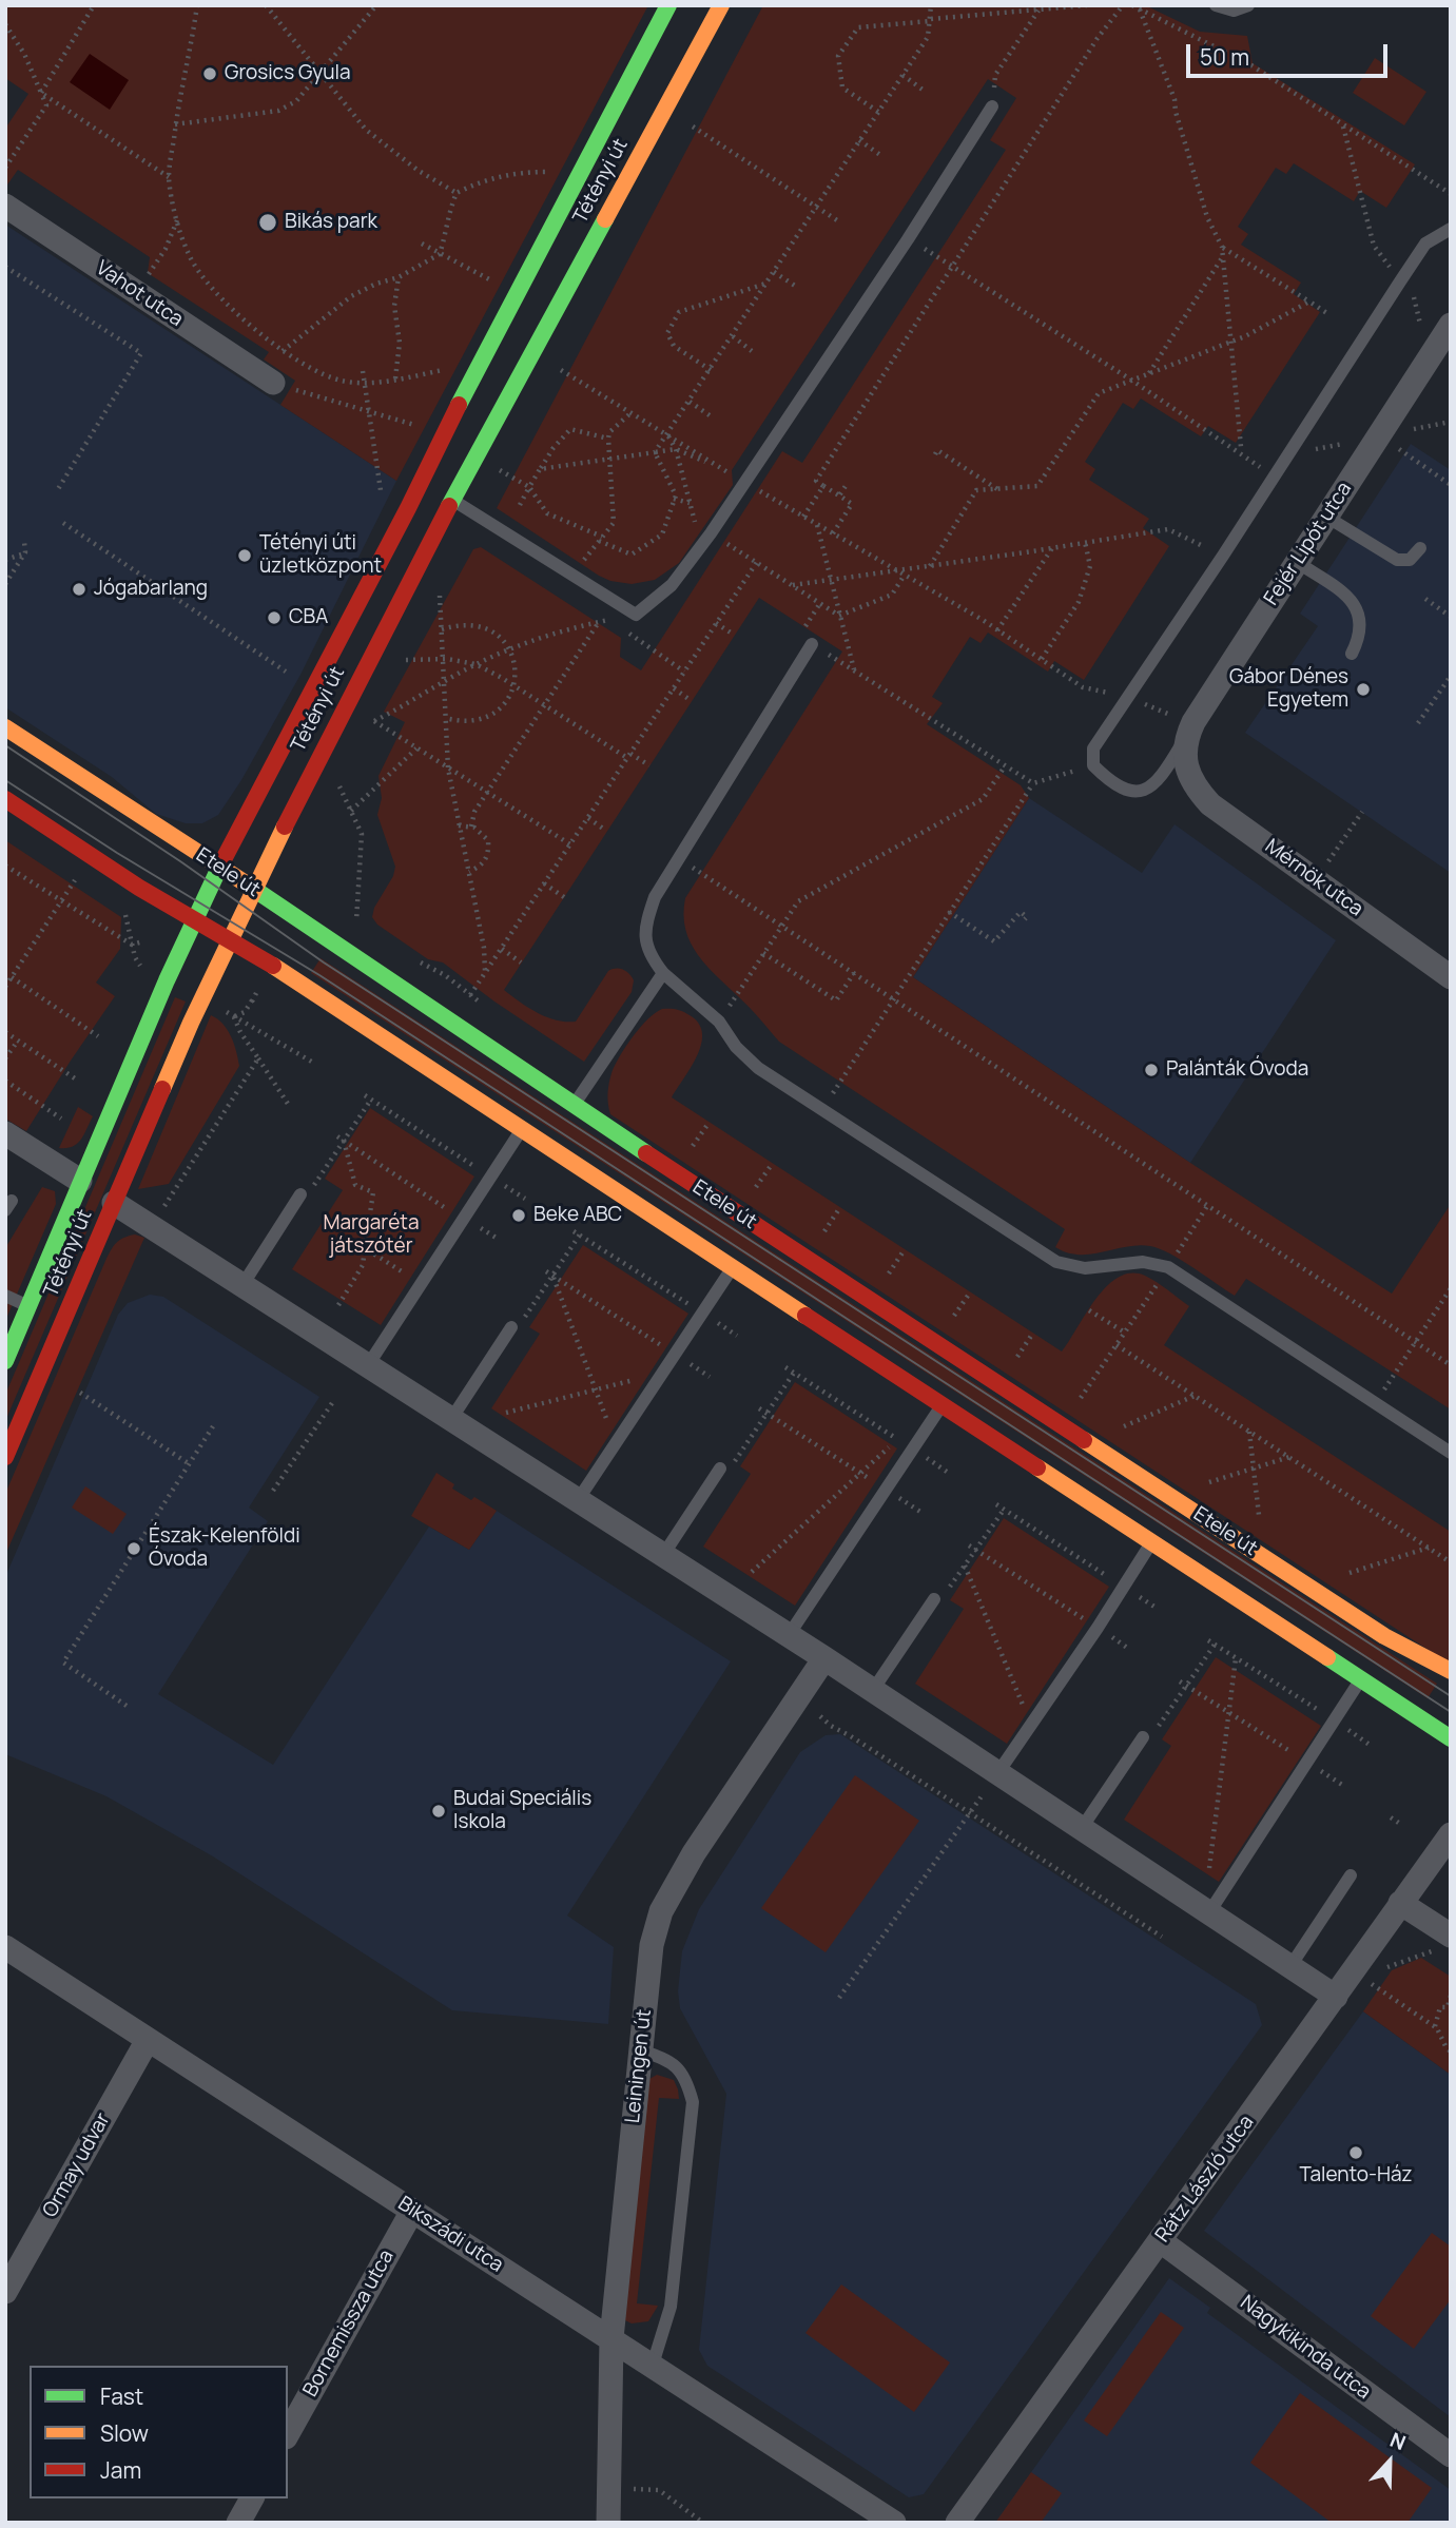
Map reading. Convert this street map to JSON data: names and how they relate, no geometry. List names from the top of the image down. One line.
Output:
{"streets":{"main road":["Tétényi út","Etele út"],"street":["Vahot utca","Fejér Lipót utca","Mérnök utca","Leiningen út","Ormay udvar","Rátz László utca","Bikszádi utca","Bornemissza utca","Nagykikinda utca"]},"crossings":[["Tétényi út","Etele út"],["Fejér Lipót utca","Mérnök utca"],["Leiningen út","Bikszádi utca"],["Ormay udvar","Bikszádi utca"],["Rátz László utca","Nagykikinda utca"],["Bikszádi utca","Bornemissza utca"]],"parks":["Margaréta játszótér"],"places":["Grosics Gyula","Bikás park","Tétényi úti üzletközpont","Jógabarlang","CBA","Gábor Dénes Egyetem","Palánták Óvoda","Beke ABC","Észak-Kelenföldi Óvoda","Budai Speciális Iskola","Talento-Ház"],"legend":["Fast","Slow","Jam"],"scale_bar":"50 m","north":"top"}
